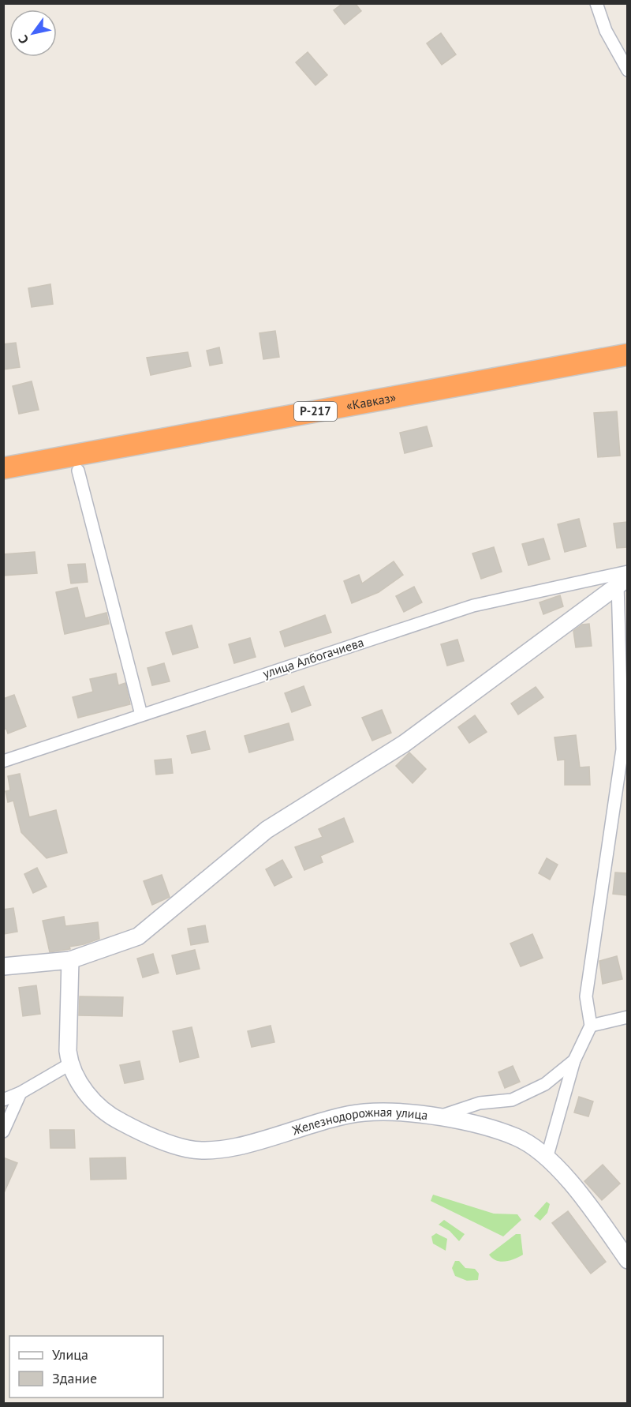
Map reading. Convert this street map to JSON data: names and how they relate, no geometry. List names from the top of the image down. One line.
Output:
{"streets":{"highway":["«Кавказ»","Р-217"],"street":["улица Албогачиева","Железнодорожная улица"]},"legend":["Улица","Здание"],"north":"bottom left"}
